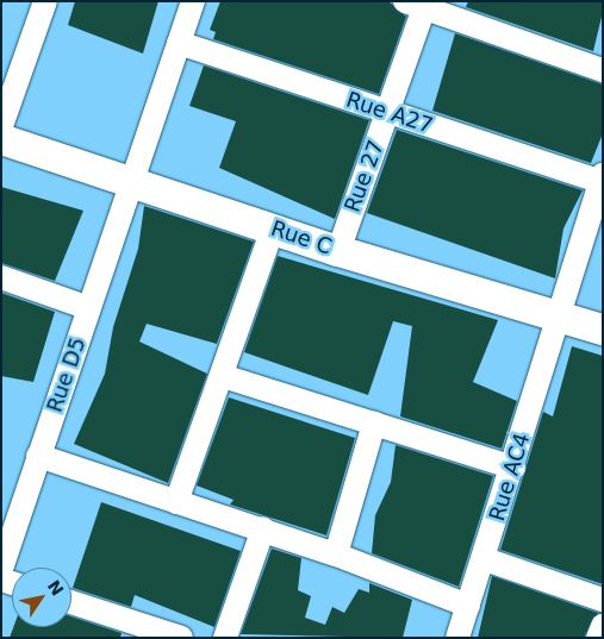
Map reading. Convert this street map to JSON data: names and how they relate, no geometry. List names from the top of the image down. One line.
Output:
{"streets":{"street":["Rue A27","Rue 27","Rue C","Rue D5","Rue AC4"]},"crossings":[["Rue A27","Rue 27"],["Rue A27","Rue D5"],["Rue A27","Rue AC4"],["Rue 27","Rue C"],["Rue C","Rue D5"],["Rue C","Rue AC4"]],"north":"top right"}
